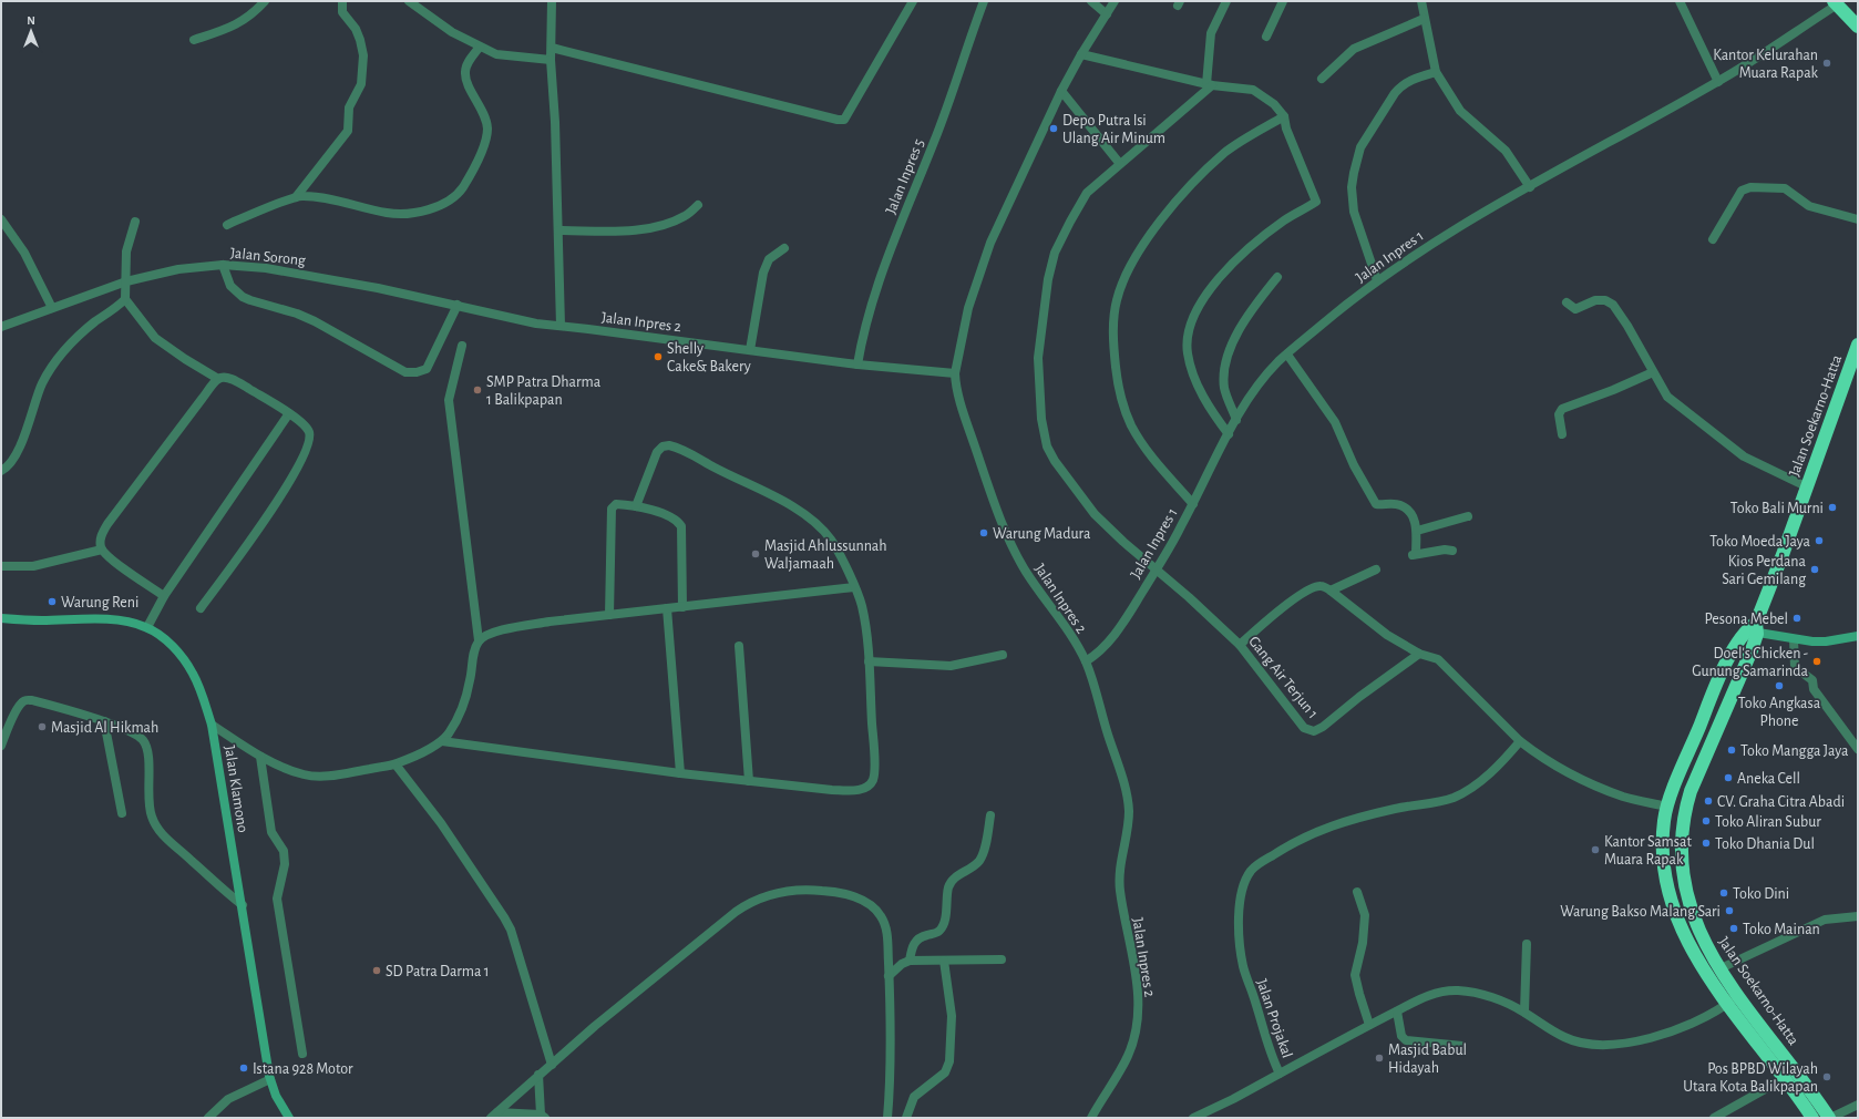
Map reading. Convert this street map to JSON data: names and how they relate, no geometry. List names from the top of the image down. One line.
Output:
{"streets":{"highway":["Jalan Soekarno-Hatta"],"main road":["Jalan Klamono"],"street":["Jalan Inpres 5","Jalan Sorong","Jalan Inpres 1","Jalan Inpres 2","Gang Air Terjun 1","Jalan Projakal"]},"crossings":[["Jalan Inpres 5","Jalan Inpres 2"],["Jalan Sorong","Jalan Inpres 2"],["Jalan Inpres 1","Jalan Inpres 2"],["Jalan Inpres 1","Gang Air Terjun 1"],["Jalan Soekarno-Hatta","Jalan Projakal"]],"places":["Kantor Kelurahan Muara Rapak","Depo Putra Isi Ulang Air Minum","Shelly Cake& Bakery","SMP Patra Dharma 1 Balikpapan","Toko Bali Murni","Warung Madura","Toko Moeda Jaya","Masjid Ahlussunnah Waljamaah","Kios Perdana Sari Gemilang","Warung Reni","Pesona Mebel","Doel's Chicken - Gunung Samarinda","Toko Angkasa Phone","Masjid Al Hikmah","Toko Mangga Jaya","Aneka Cell","CV. Graha Citra Abadi","Toko Aliran Subur","Toko Dhania Dul","Kantor Samsat Muara Rapak","Toko Dini","Warung Bakso Malang Sari","Toko Mainan","SD Patra Darma 1","Masjid Babul Hidayah","Istana 928 Motor","Pos BPBD Wilayah Utara Kota Balikpapan"],"north":"top"}
